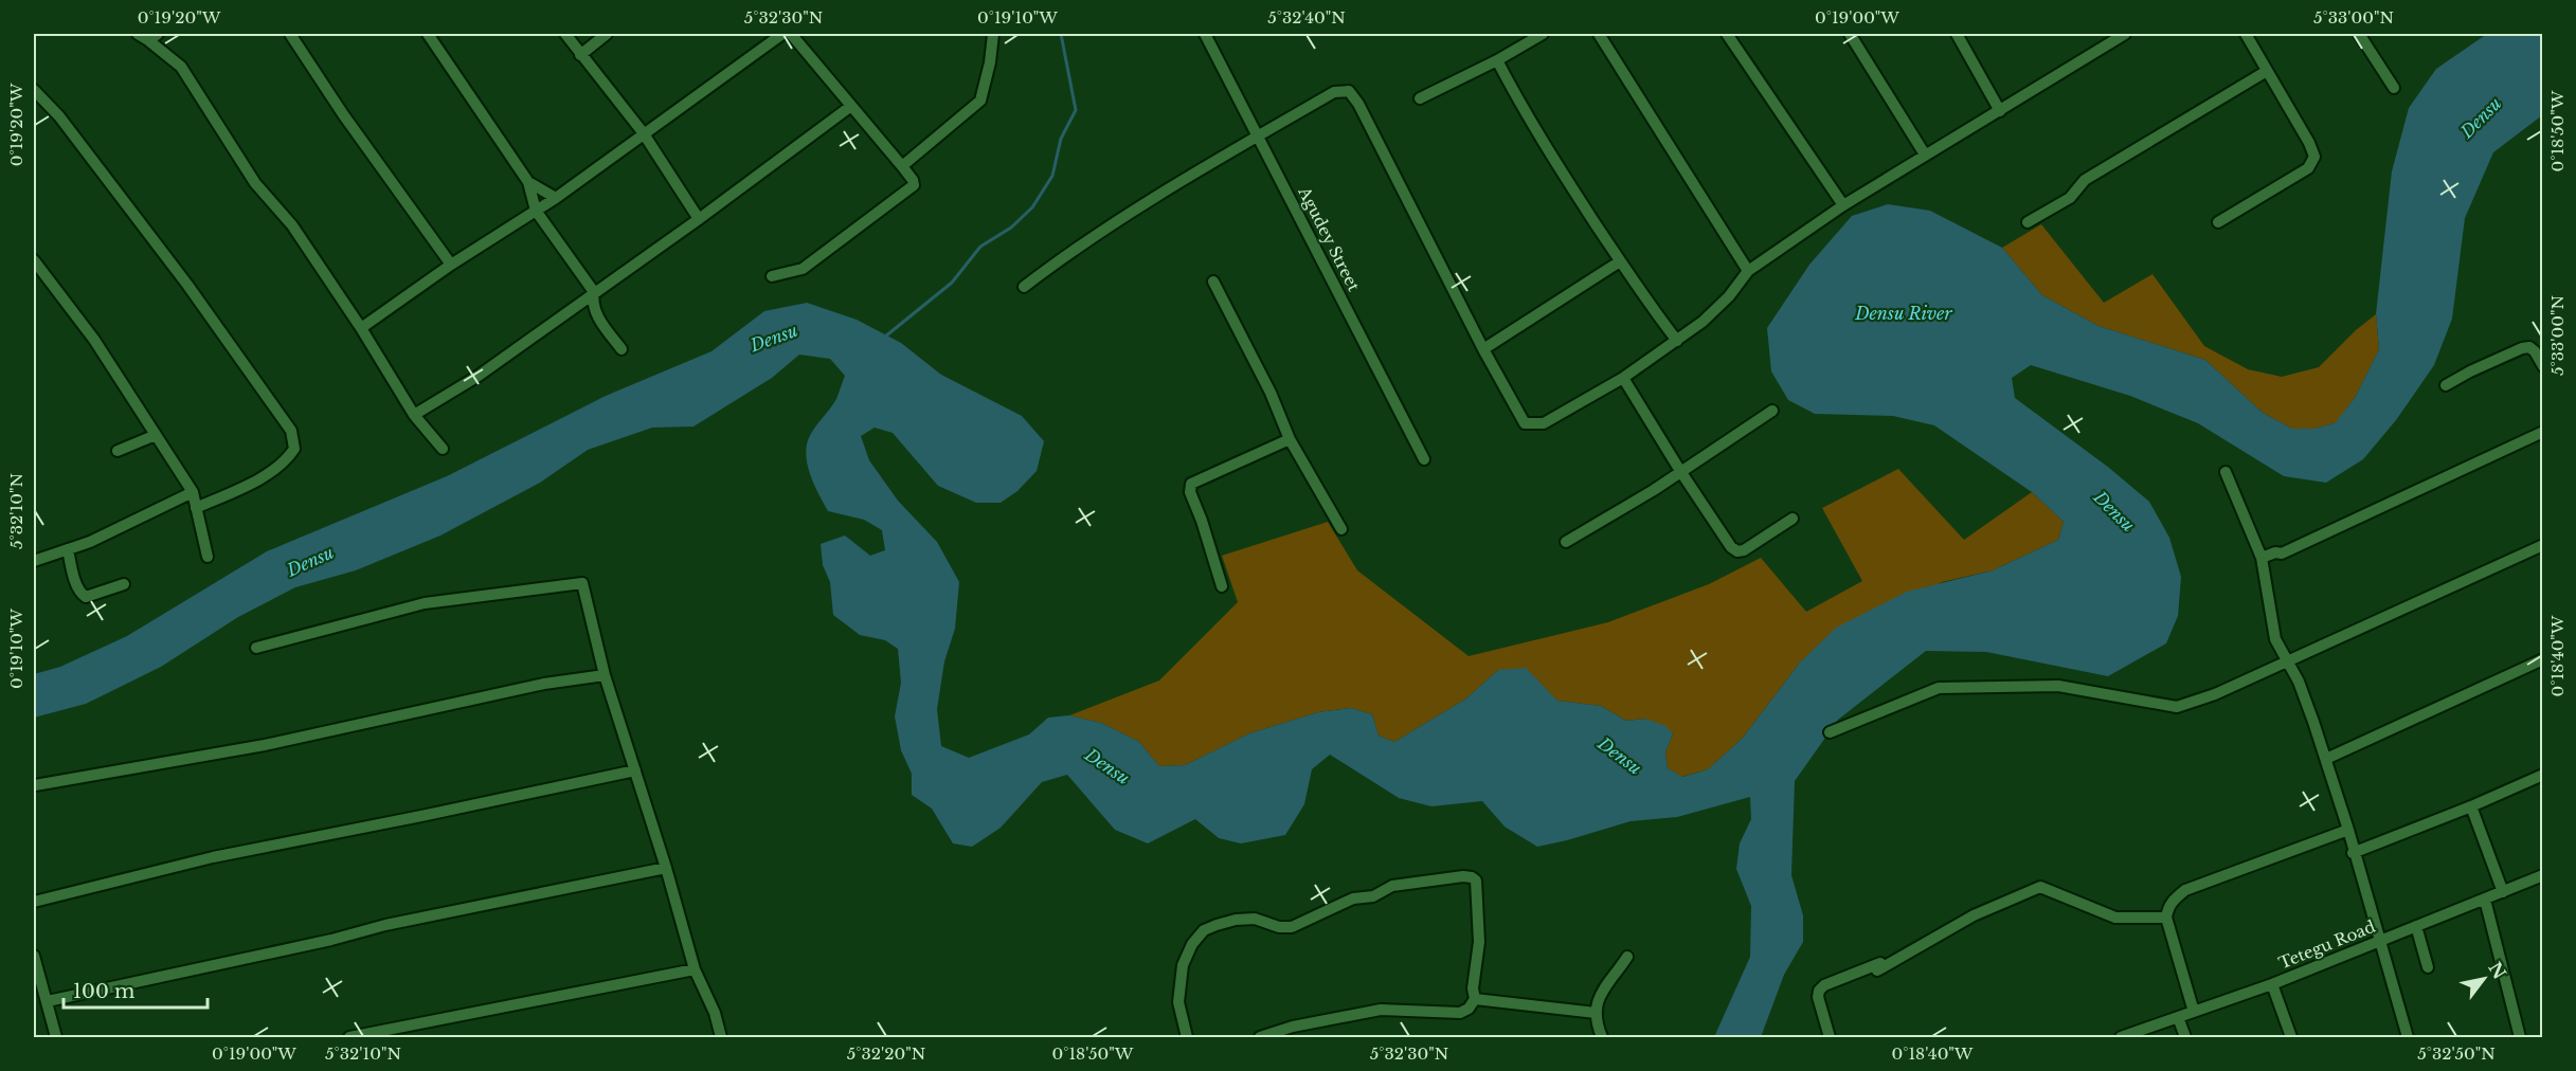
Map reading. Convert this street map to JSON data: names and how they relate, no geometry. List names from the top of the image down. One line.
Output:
{"streets":{"street":["Agudey Street","Tetegu Road"]},"water":["Densu","Densu River"],"scale_bar":"100 m","north":"top right","coordinates":["0°19'20\"W","5°32'30\"N","0°19'10\"W","5°32'40\"N","0°19'00\"W","5°33'00\"N","0°18'50\"W","5°32'10\"N","0°18'40\"W","5°32'20\"N","5°32'50\"N"]}
